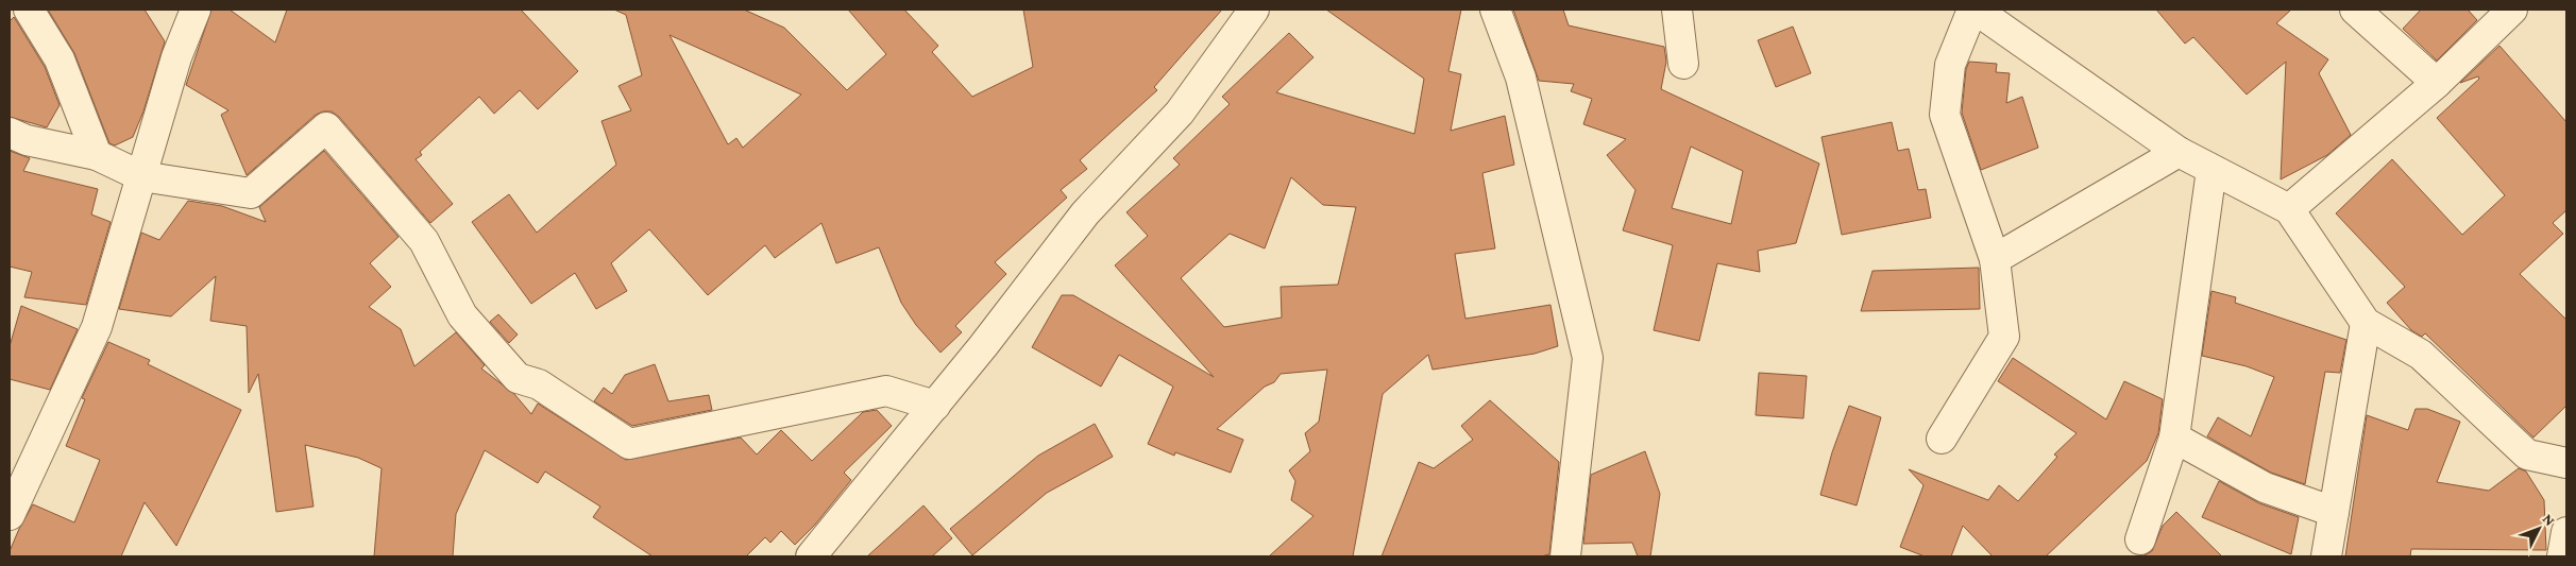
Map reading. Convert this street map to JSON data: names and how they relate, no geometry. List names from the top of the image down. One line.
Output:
{"north":"top right"}
